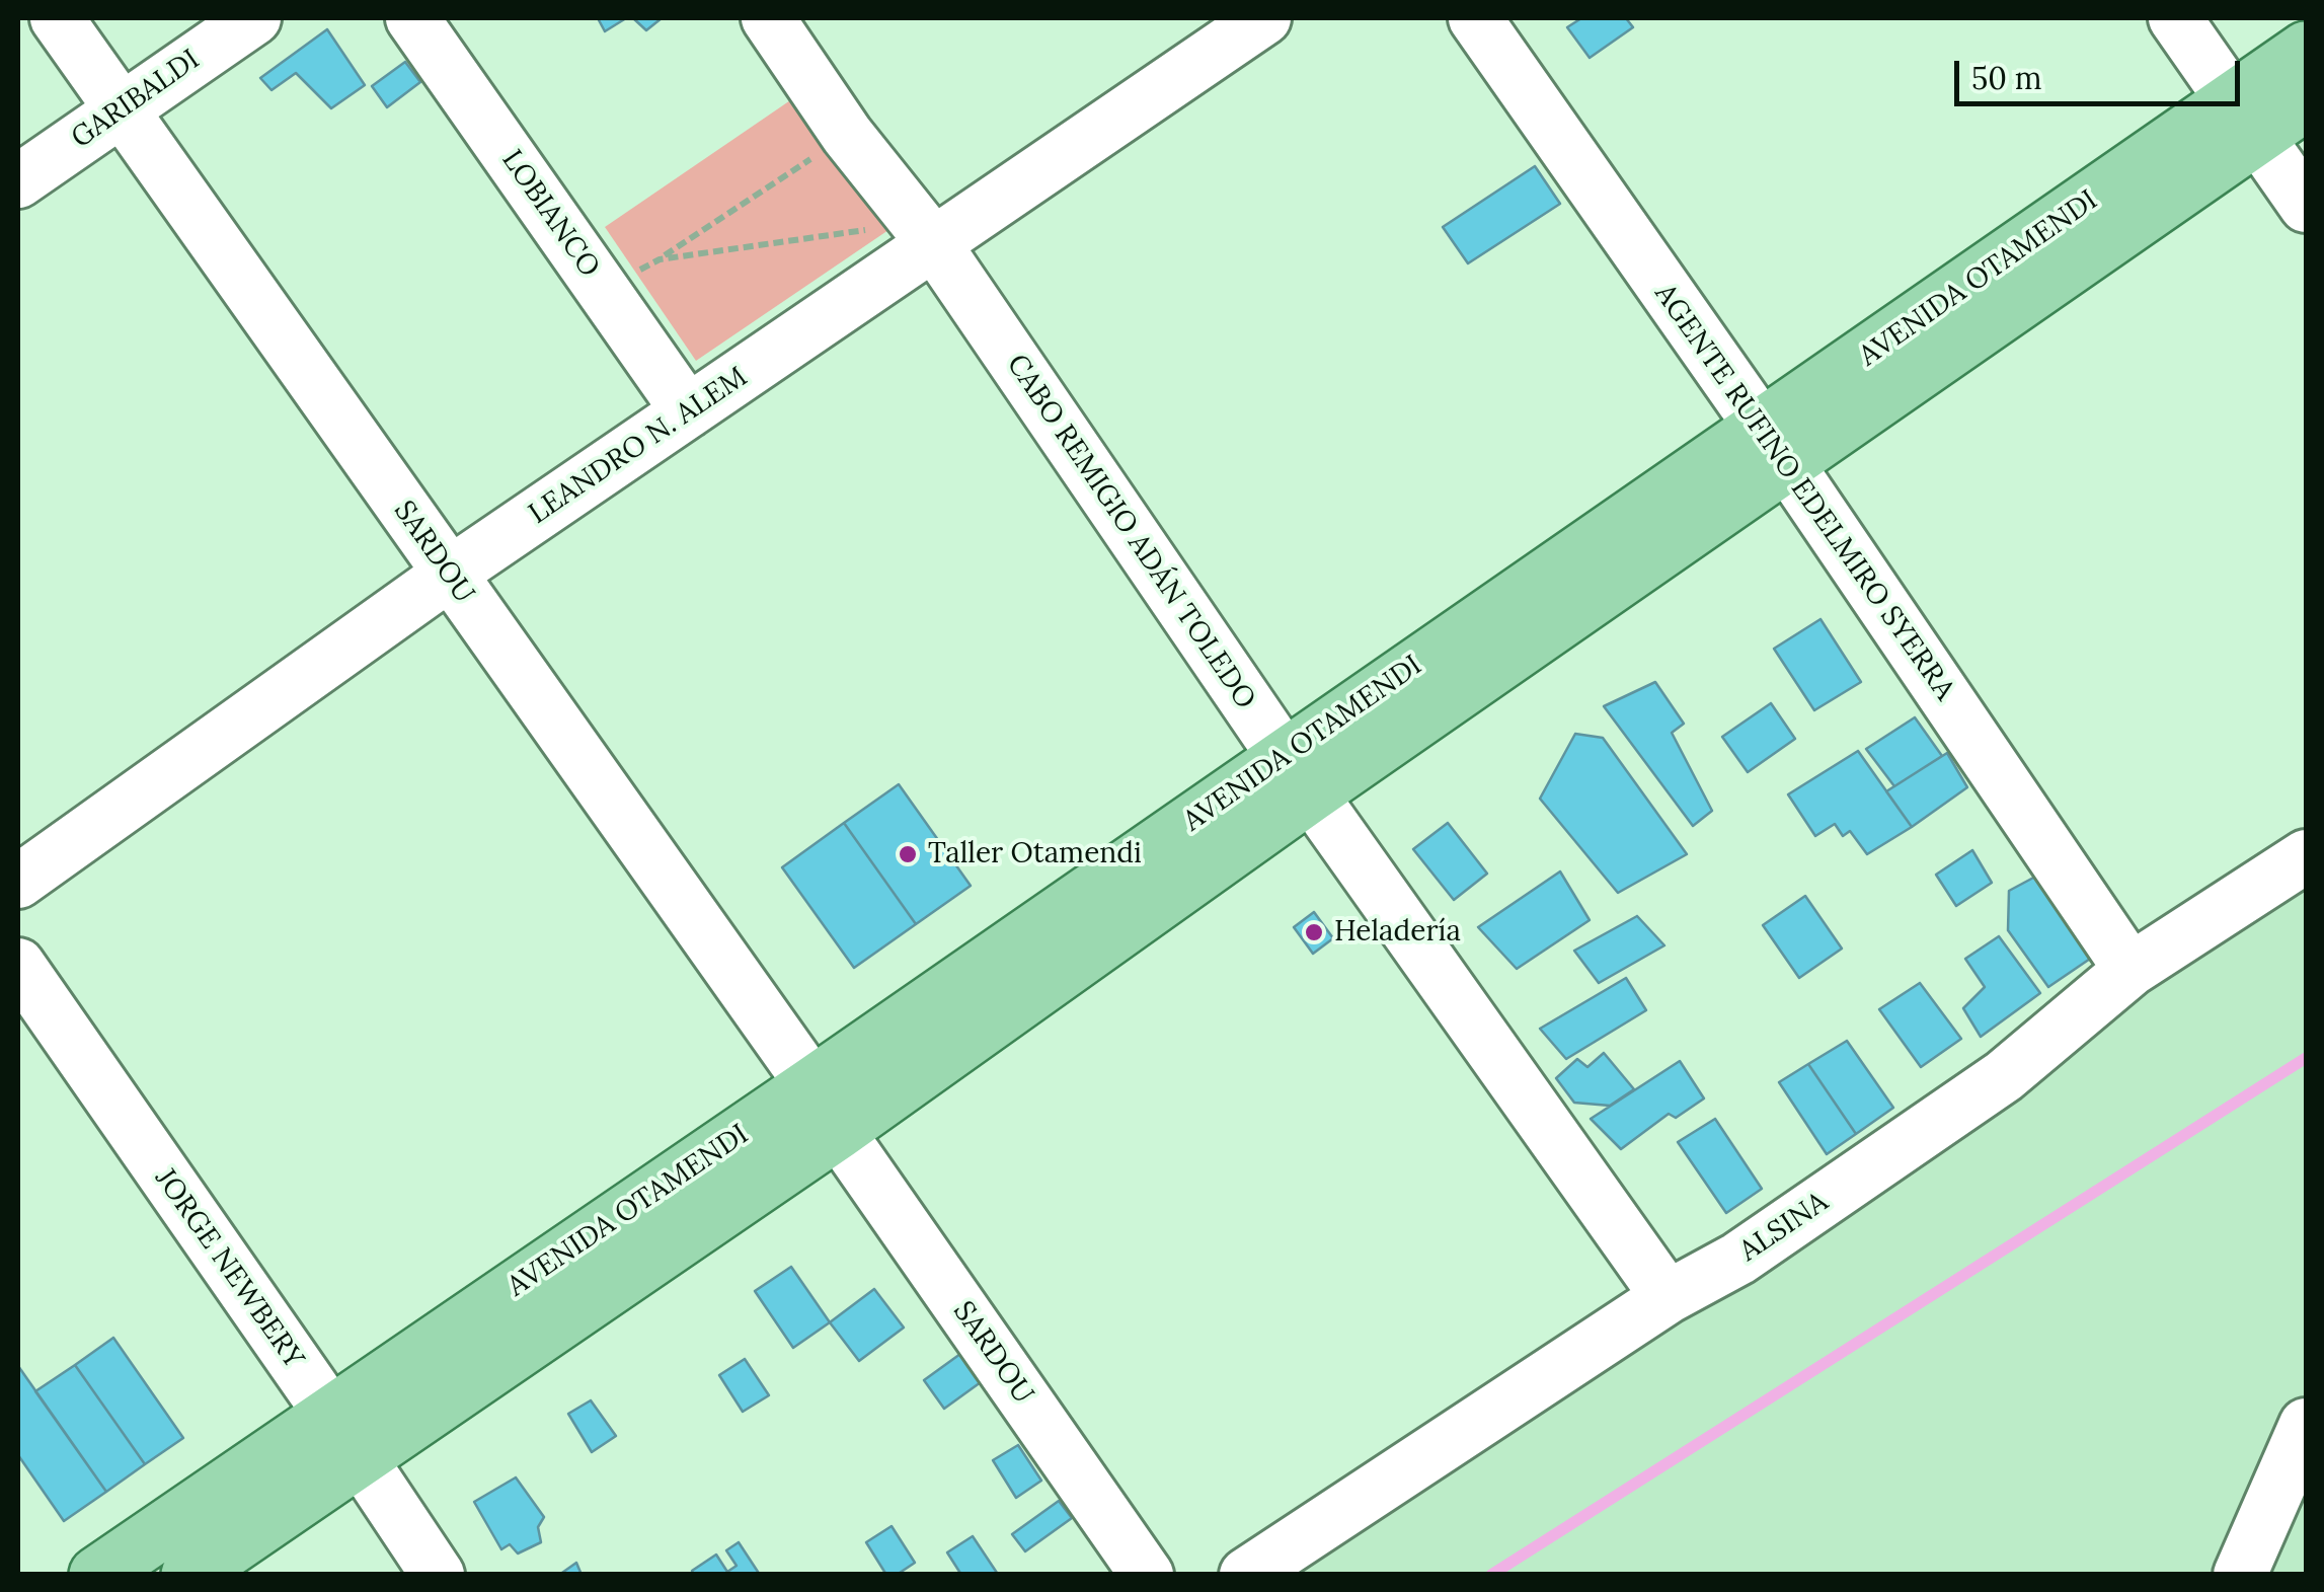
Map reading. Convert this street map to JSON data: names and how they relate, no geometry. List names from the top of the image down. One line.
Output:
{"streets":{"main road":["AVENIDA OTAMENDI"],"street":["GARIBALDI","LOBIANCO","LEANDRO N. ALEM","AGENTE RUFINO EDELMIRO SYERRA","CABO REMIGIO ADÁN TOLEDO","SARDOU","ALSINA","JORGE NEWBERY"]},"crossings":[["GARIBALDI","SARDOU"],["LOBIANCO","LEANDRO N. ALEM"],["AVENIDA OTAMENDI","AGENTE RUFINO EDELMIRO SYERRA"],["AVENIDA OTAMENDI","CABO REMIGIO ADÁN TOLEDO"],["AVENIDA OTAMENDI","SARDOU"],["AVENIDA OTAMENDI","JORGE NEWBERY"],["LEANDRO N. ALEM","CABO REMIGIO ADÁN TOLEDO"],["LEANDRO N. ALEM","SARDOU"],["AGENTE RUFINO EDELMIRO SYERRA","ALSINA"],["CABO REMIGIO ADÁN TOLEDO","ALSINA"]],"places":["Taller Otamendi","Heladería"],"scale_bar":"50 m"}
